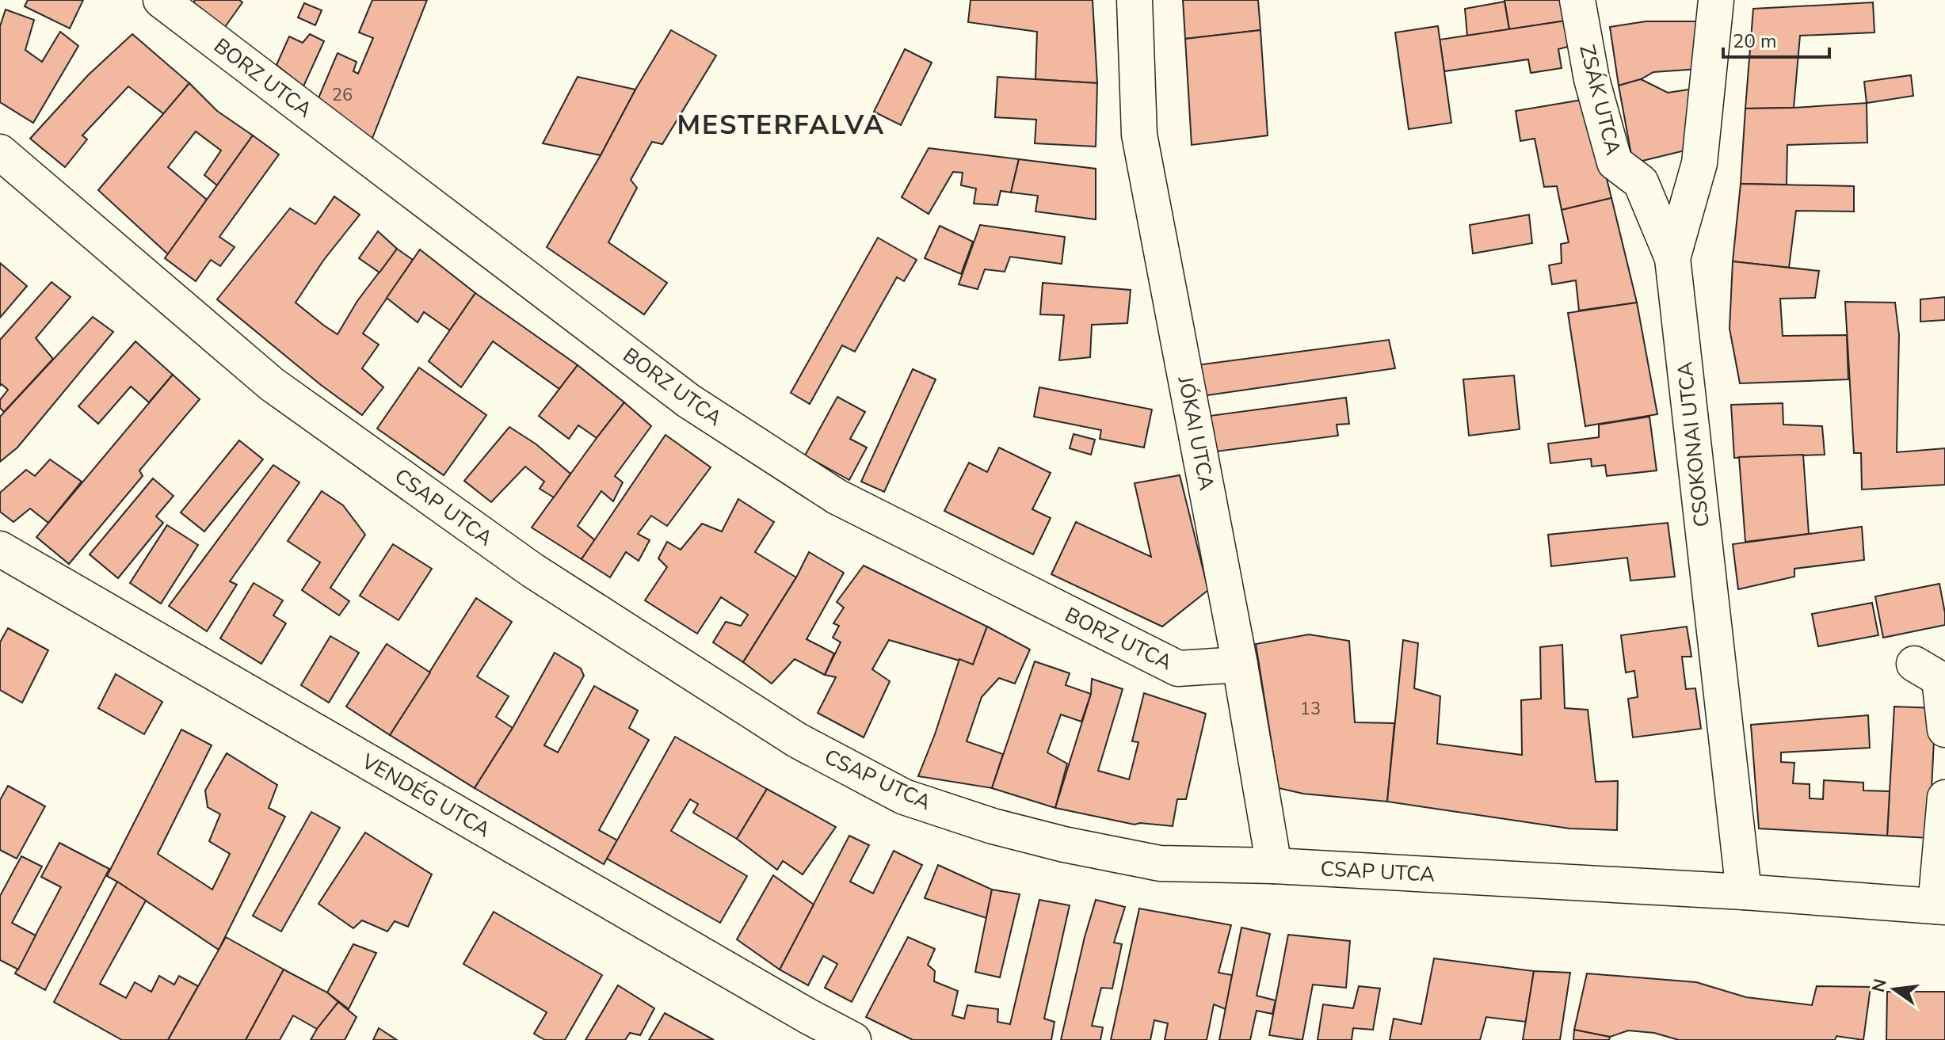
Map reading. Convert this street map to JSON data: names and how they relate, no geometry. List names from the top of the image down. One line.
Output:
{"streets":{"street":["BORZ UTCA","ZSÁK UTCA","JÓKAI UTCA","CSOKONAI UTCA","CSAP UTCA","VENDÉG UTCA"]},"crossings":[["BORZ UTCA","JÓKAI UTCA"],["ZSÁK UTCA","CSOKONAI UTCA"],["JÓKAI UTCA","CSAP UTCA"],["CSOKONAI UTCA","CSAP UTCA"]],"districts":["MESTERFALVA"],"house_numbers":["26","13"],"scale_bar":"20 m","north":"left"}
